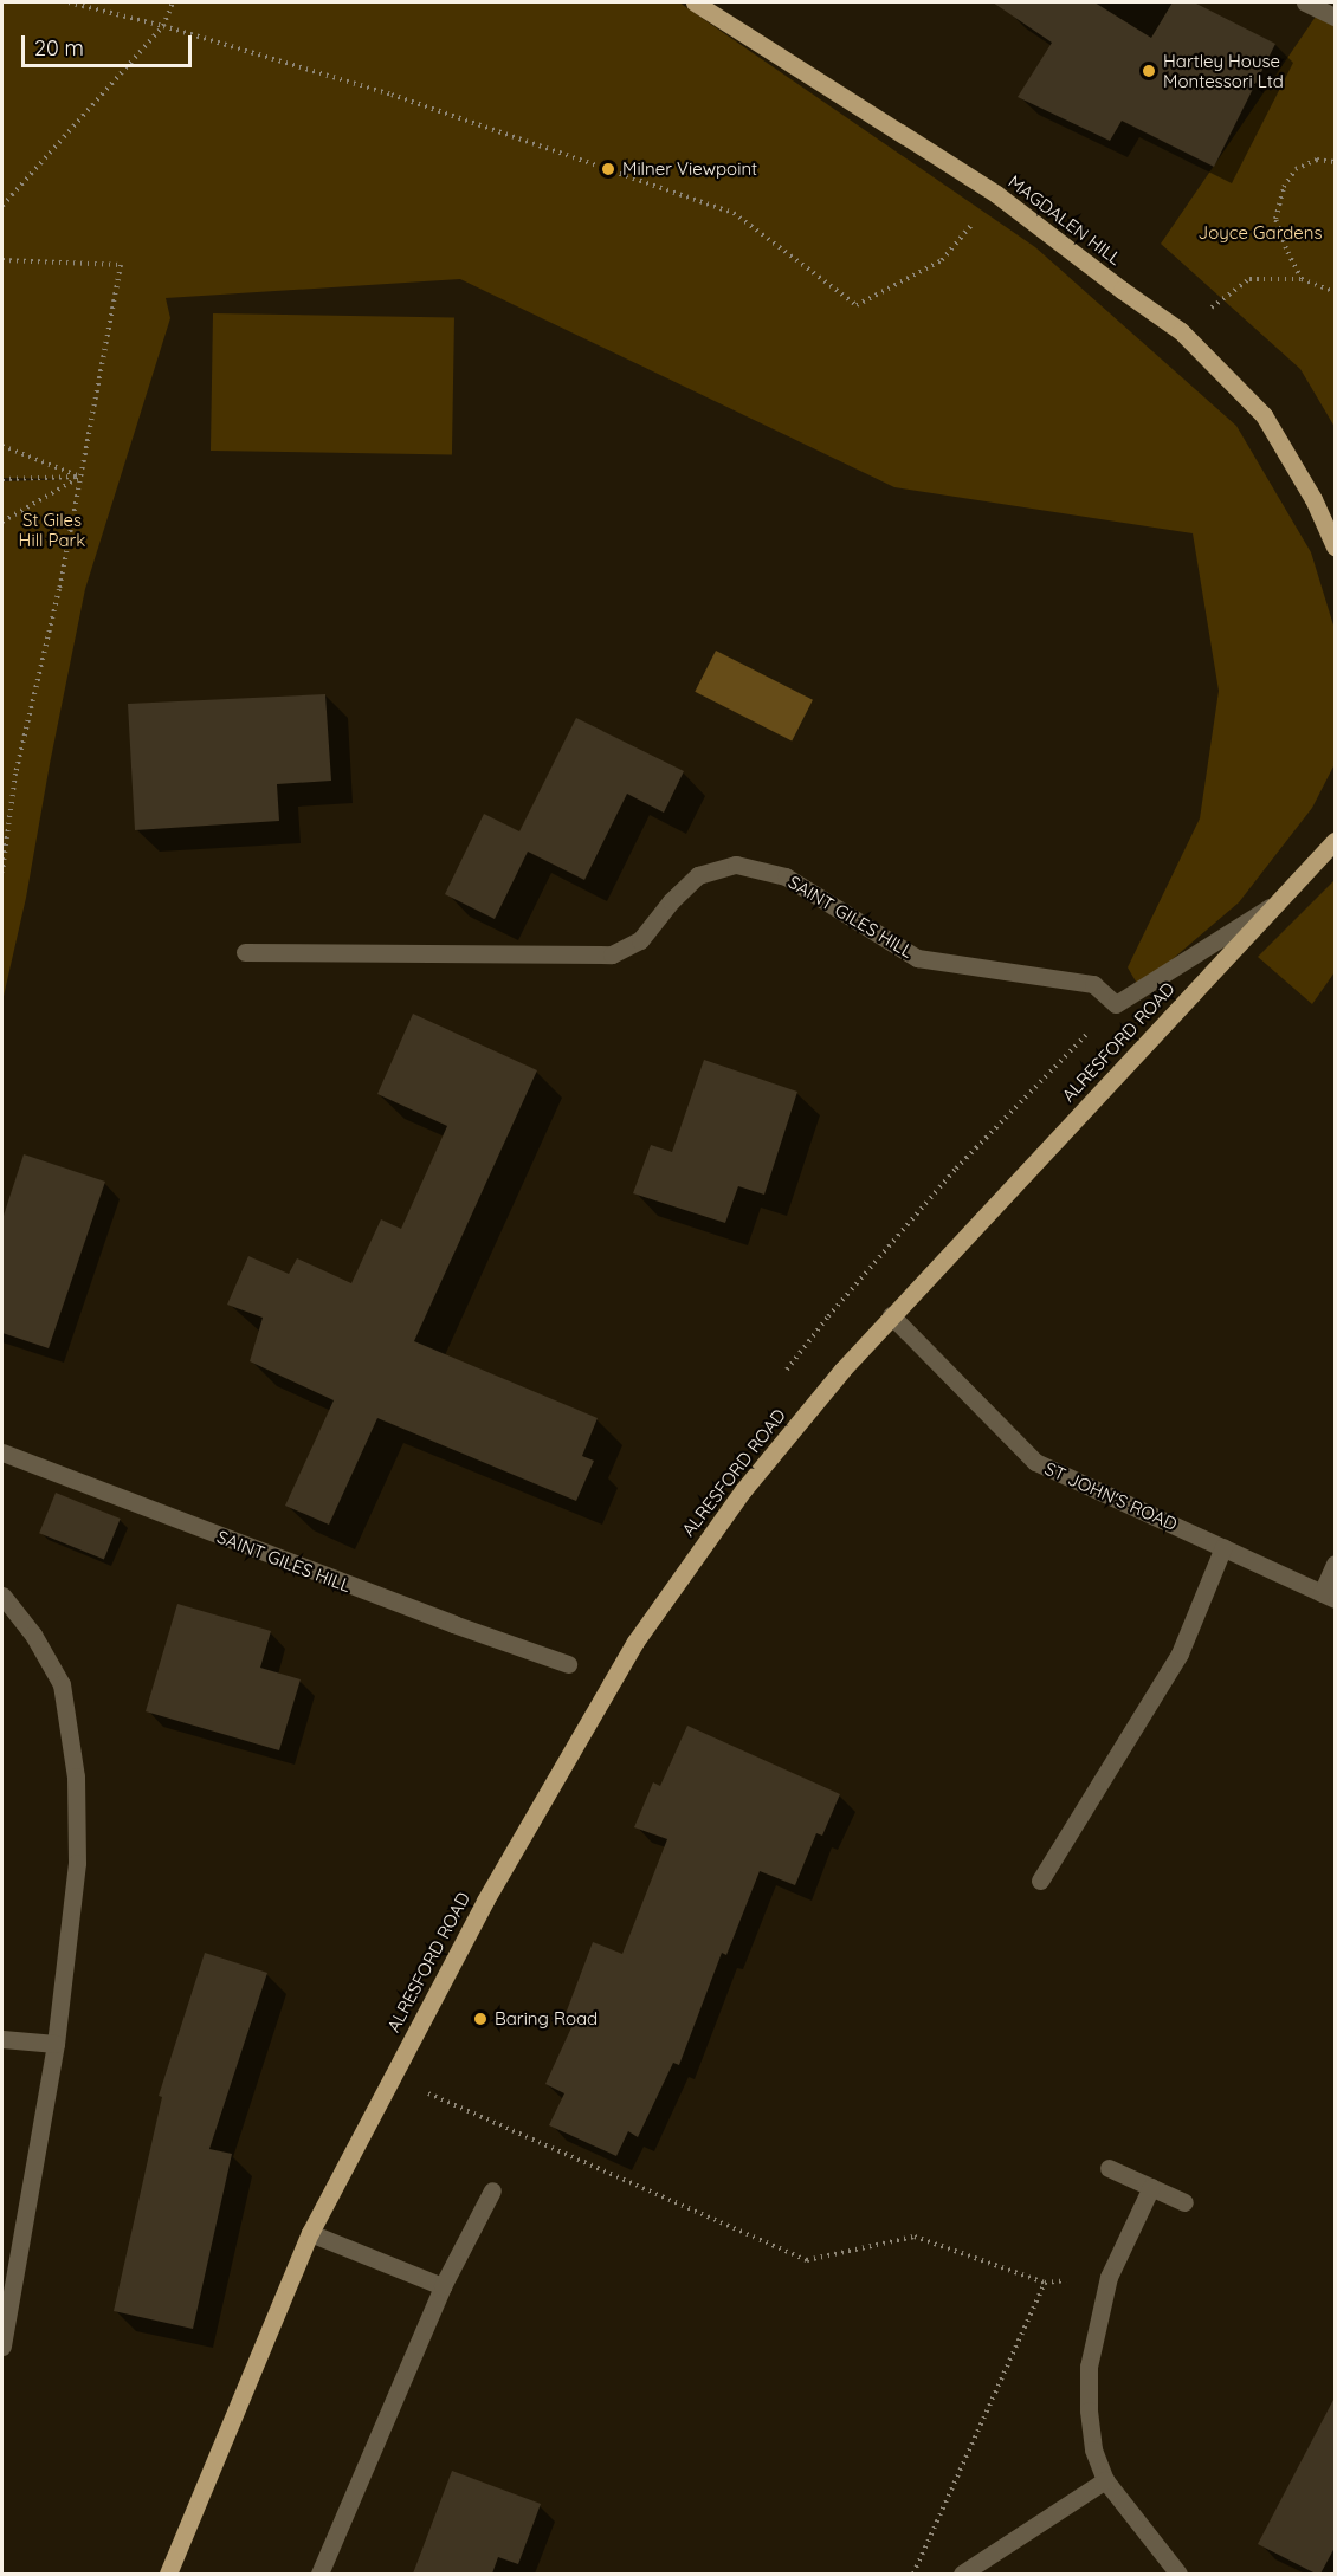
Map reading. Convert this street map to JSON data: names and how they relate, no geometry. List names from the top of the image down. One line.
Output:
{"streets":{"main road":["MAGDALEN HILL","ALRESFORD ROAD"],"street":["SAINT GILES HILL","ST JOHN'S ROAD"]},"crossings":[["SAINT GILES HILL","ALRESFORD ROAD"],["ALRESFORD ROAD","ST JOHN'S ROAD"]],"parks":["Joyce Gardens","St Giles Hill Park"],"places":["Hartley House Montessori Ltd","Milner Viewpoint","Baring Road"],"scale_bar":"20 m"}
